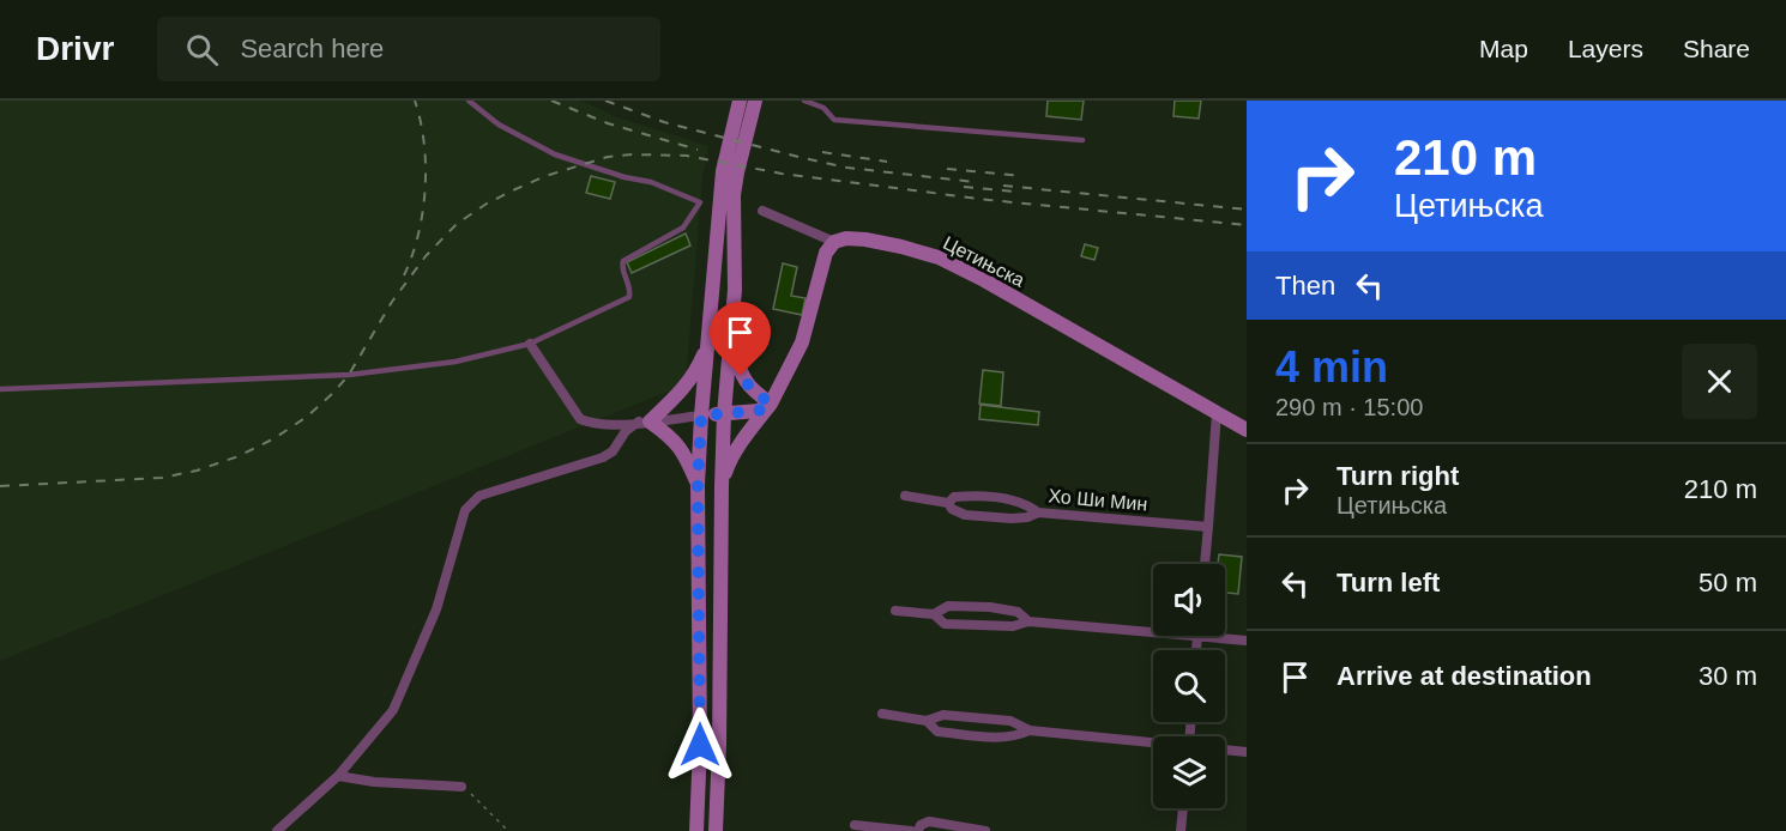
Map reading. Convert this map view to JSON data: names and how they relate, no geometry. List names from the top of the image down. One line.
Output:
{"streets":{"street":["Цетињска","Хо Ши Мин"]},"page":{"header":"Drivr","search":"Search here","nav":["Map","Layers","Share"],"turn":["210 m","Цетињска"],"then":"Then","heading":["4 min","290 m · 15:00"],"list":[{"name":"Turn right","note":"Цетињска","value":"210 m"},{"name":"Turn left","value":"50 m"},{"name":"Arrive at destination","value":"30 m"}]}}
